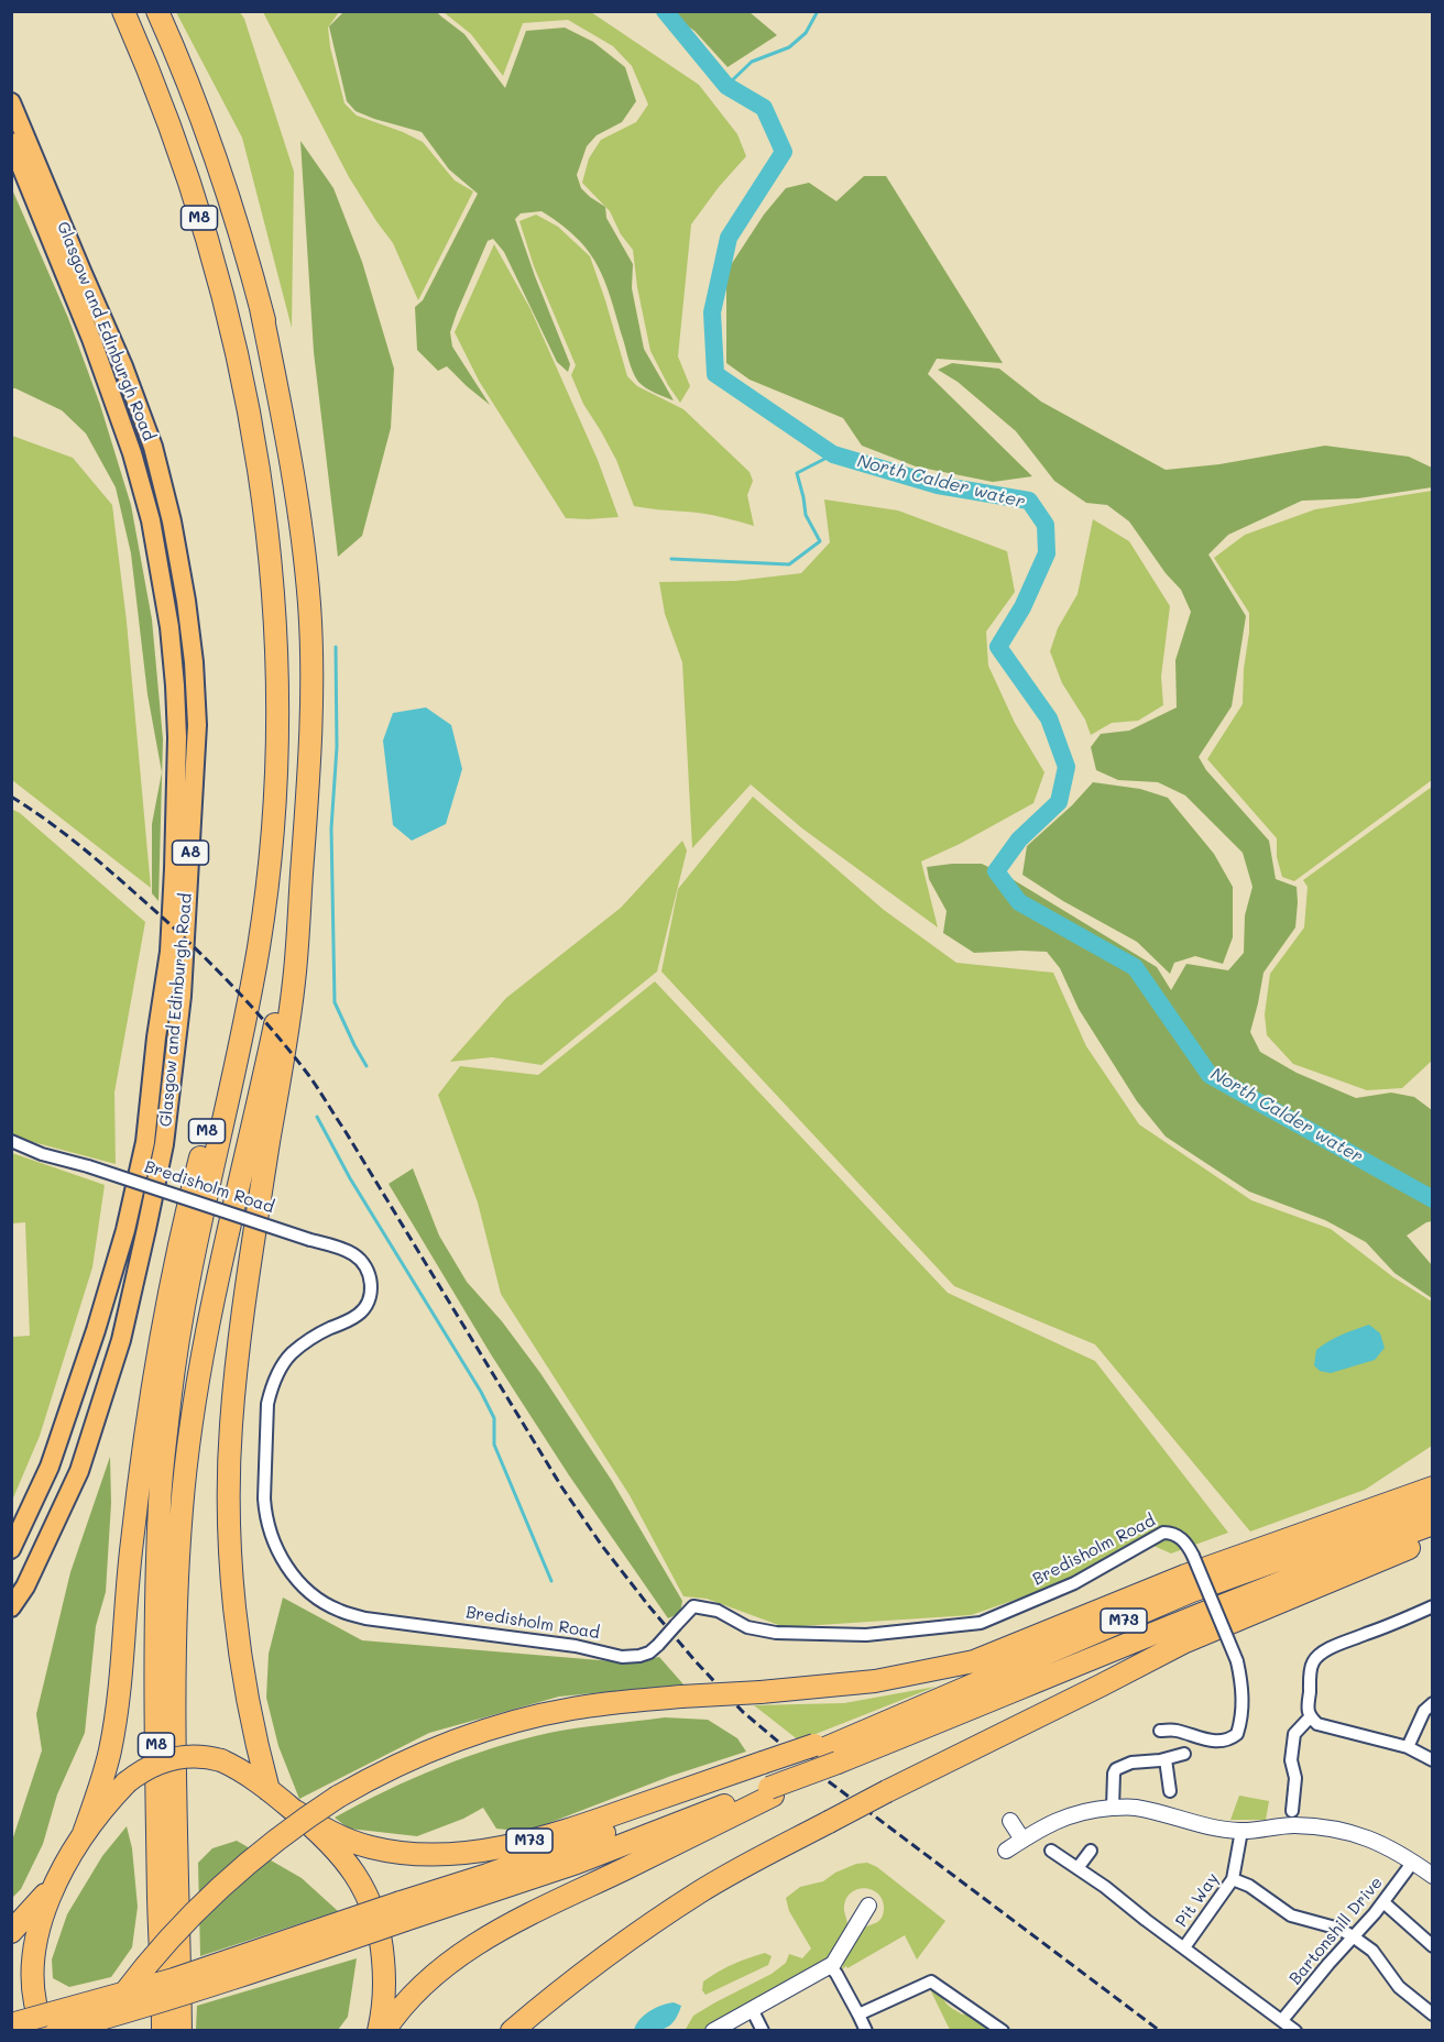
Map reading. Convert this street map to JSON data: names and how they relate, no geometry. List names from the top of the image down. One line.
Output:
{"streets":{"highway":["M8","Glasgow and Edinburgh Road","A8","M73"],"street":["Bredisholm Road","Pit Way","Bartonshill Drive"]},"crossings":[["M8","M73"]],"water":["North Calder water"]}
